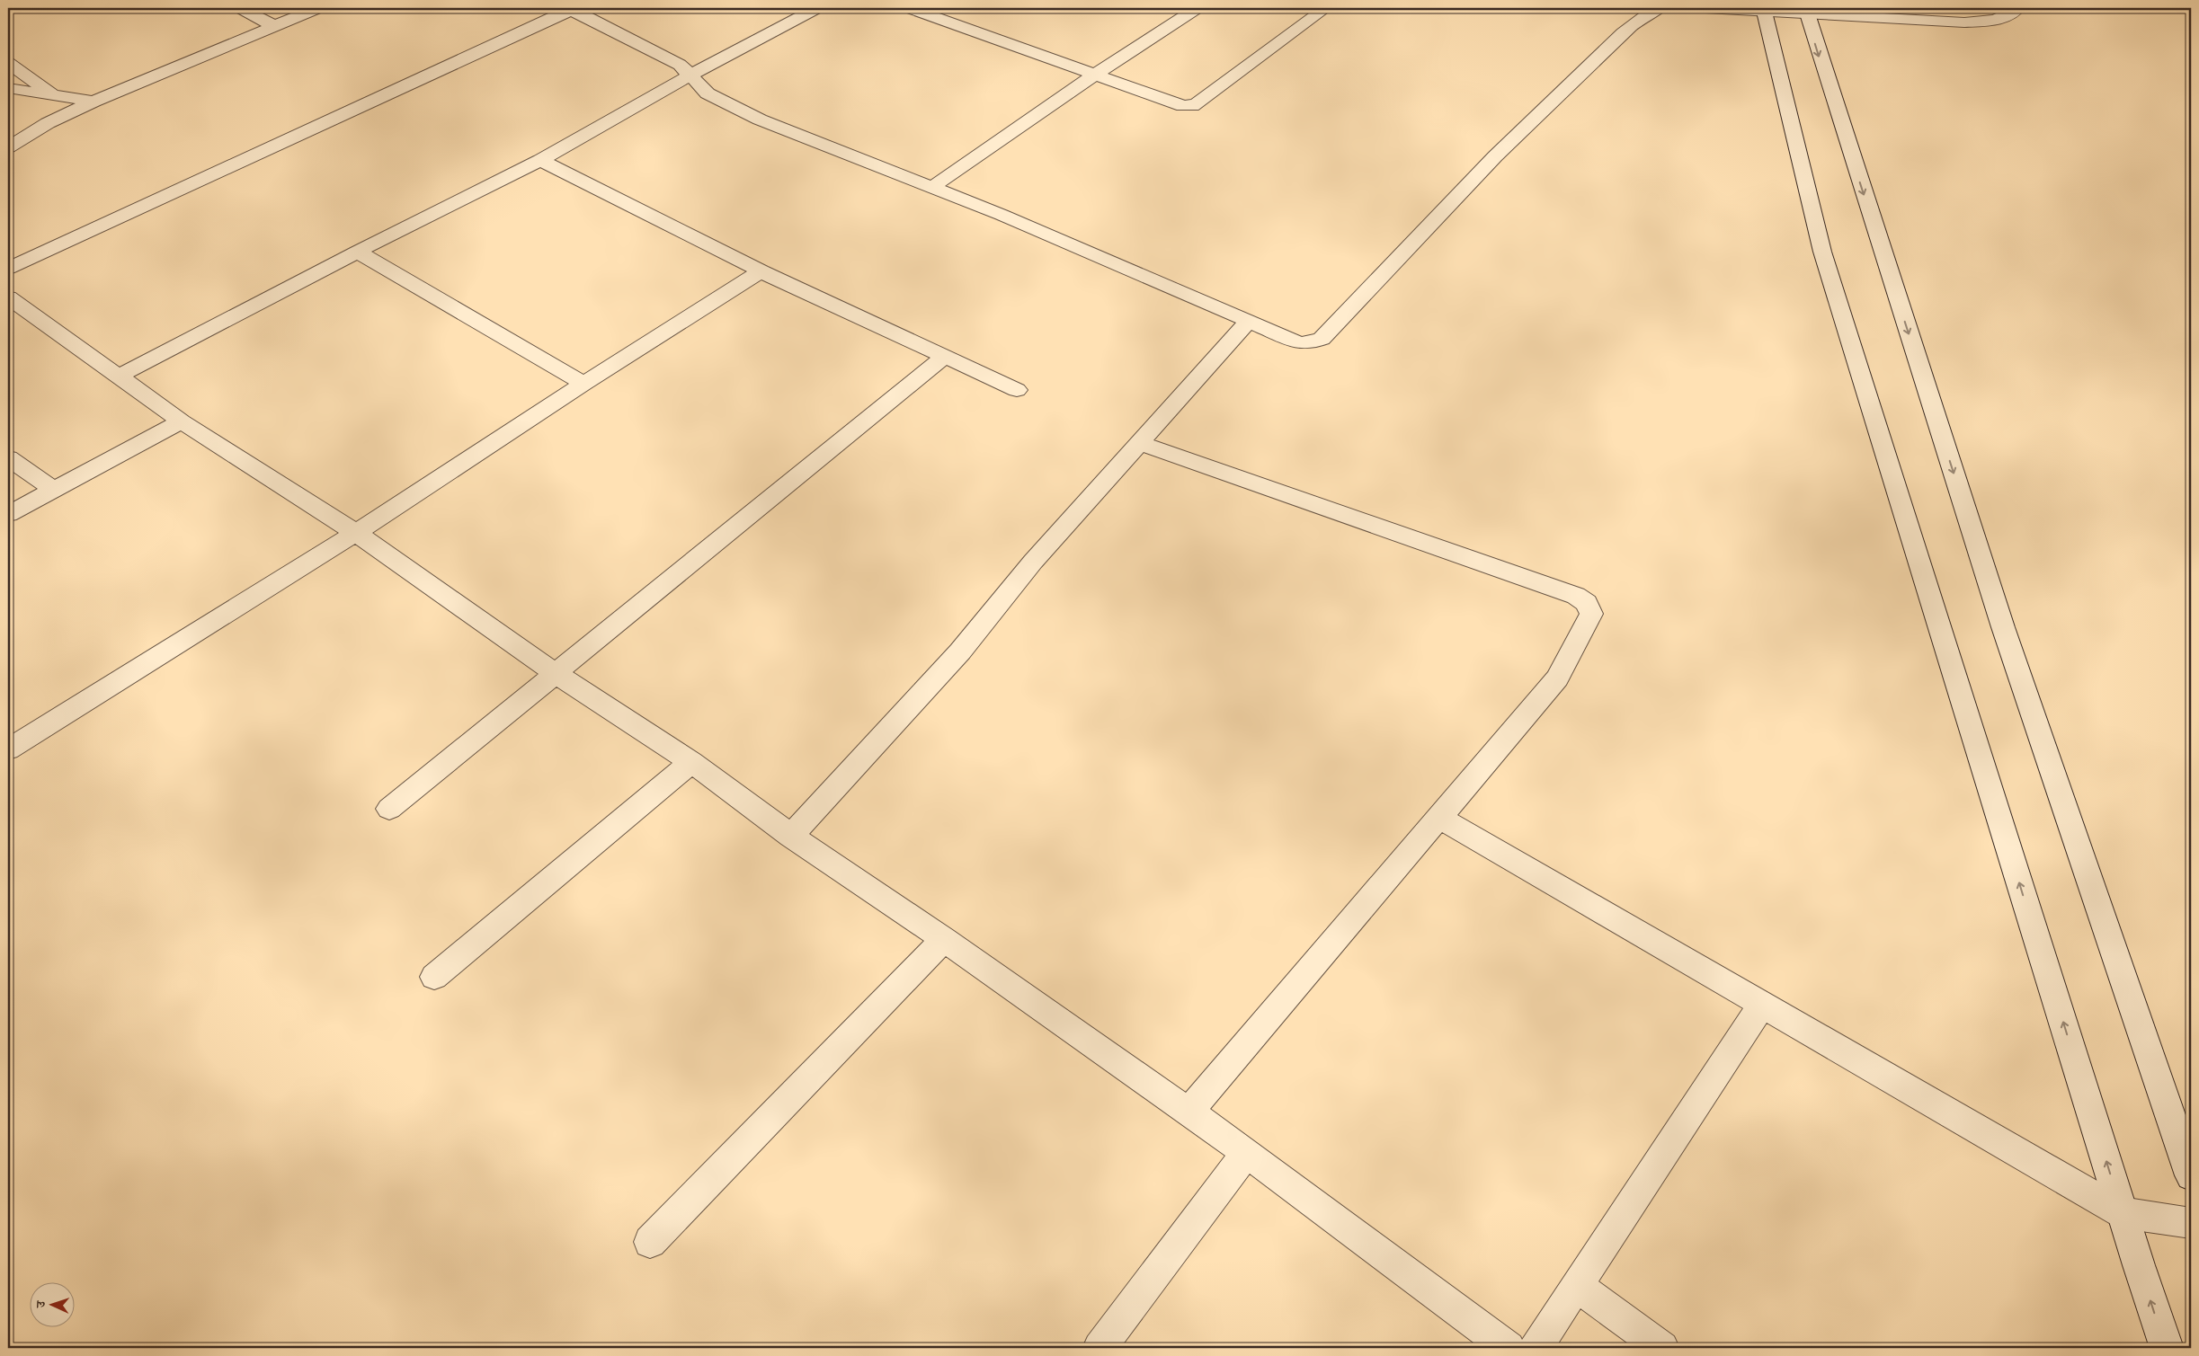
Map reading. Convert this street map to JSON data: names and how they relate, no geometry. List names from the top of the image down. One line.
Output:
{"north":"left"}
